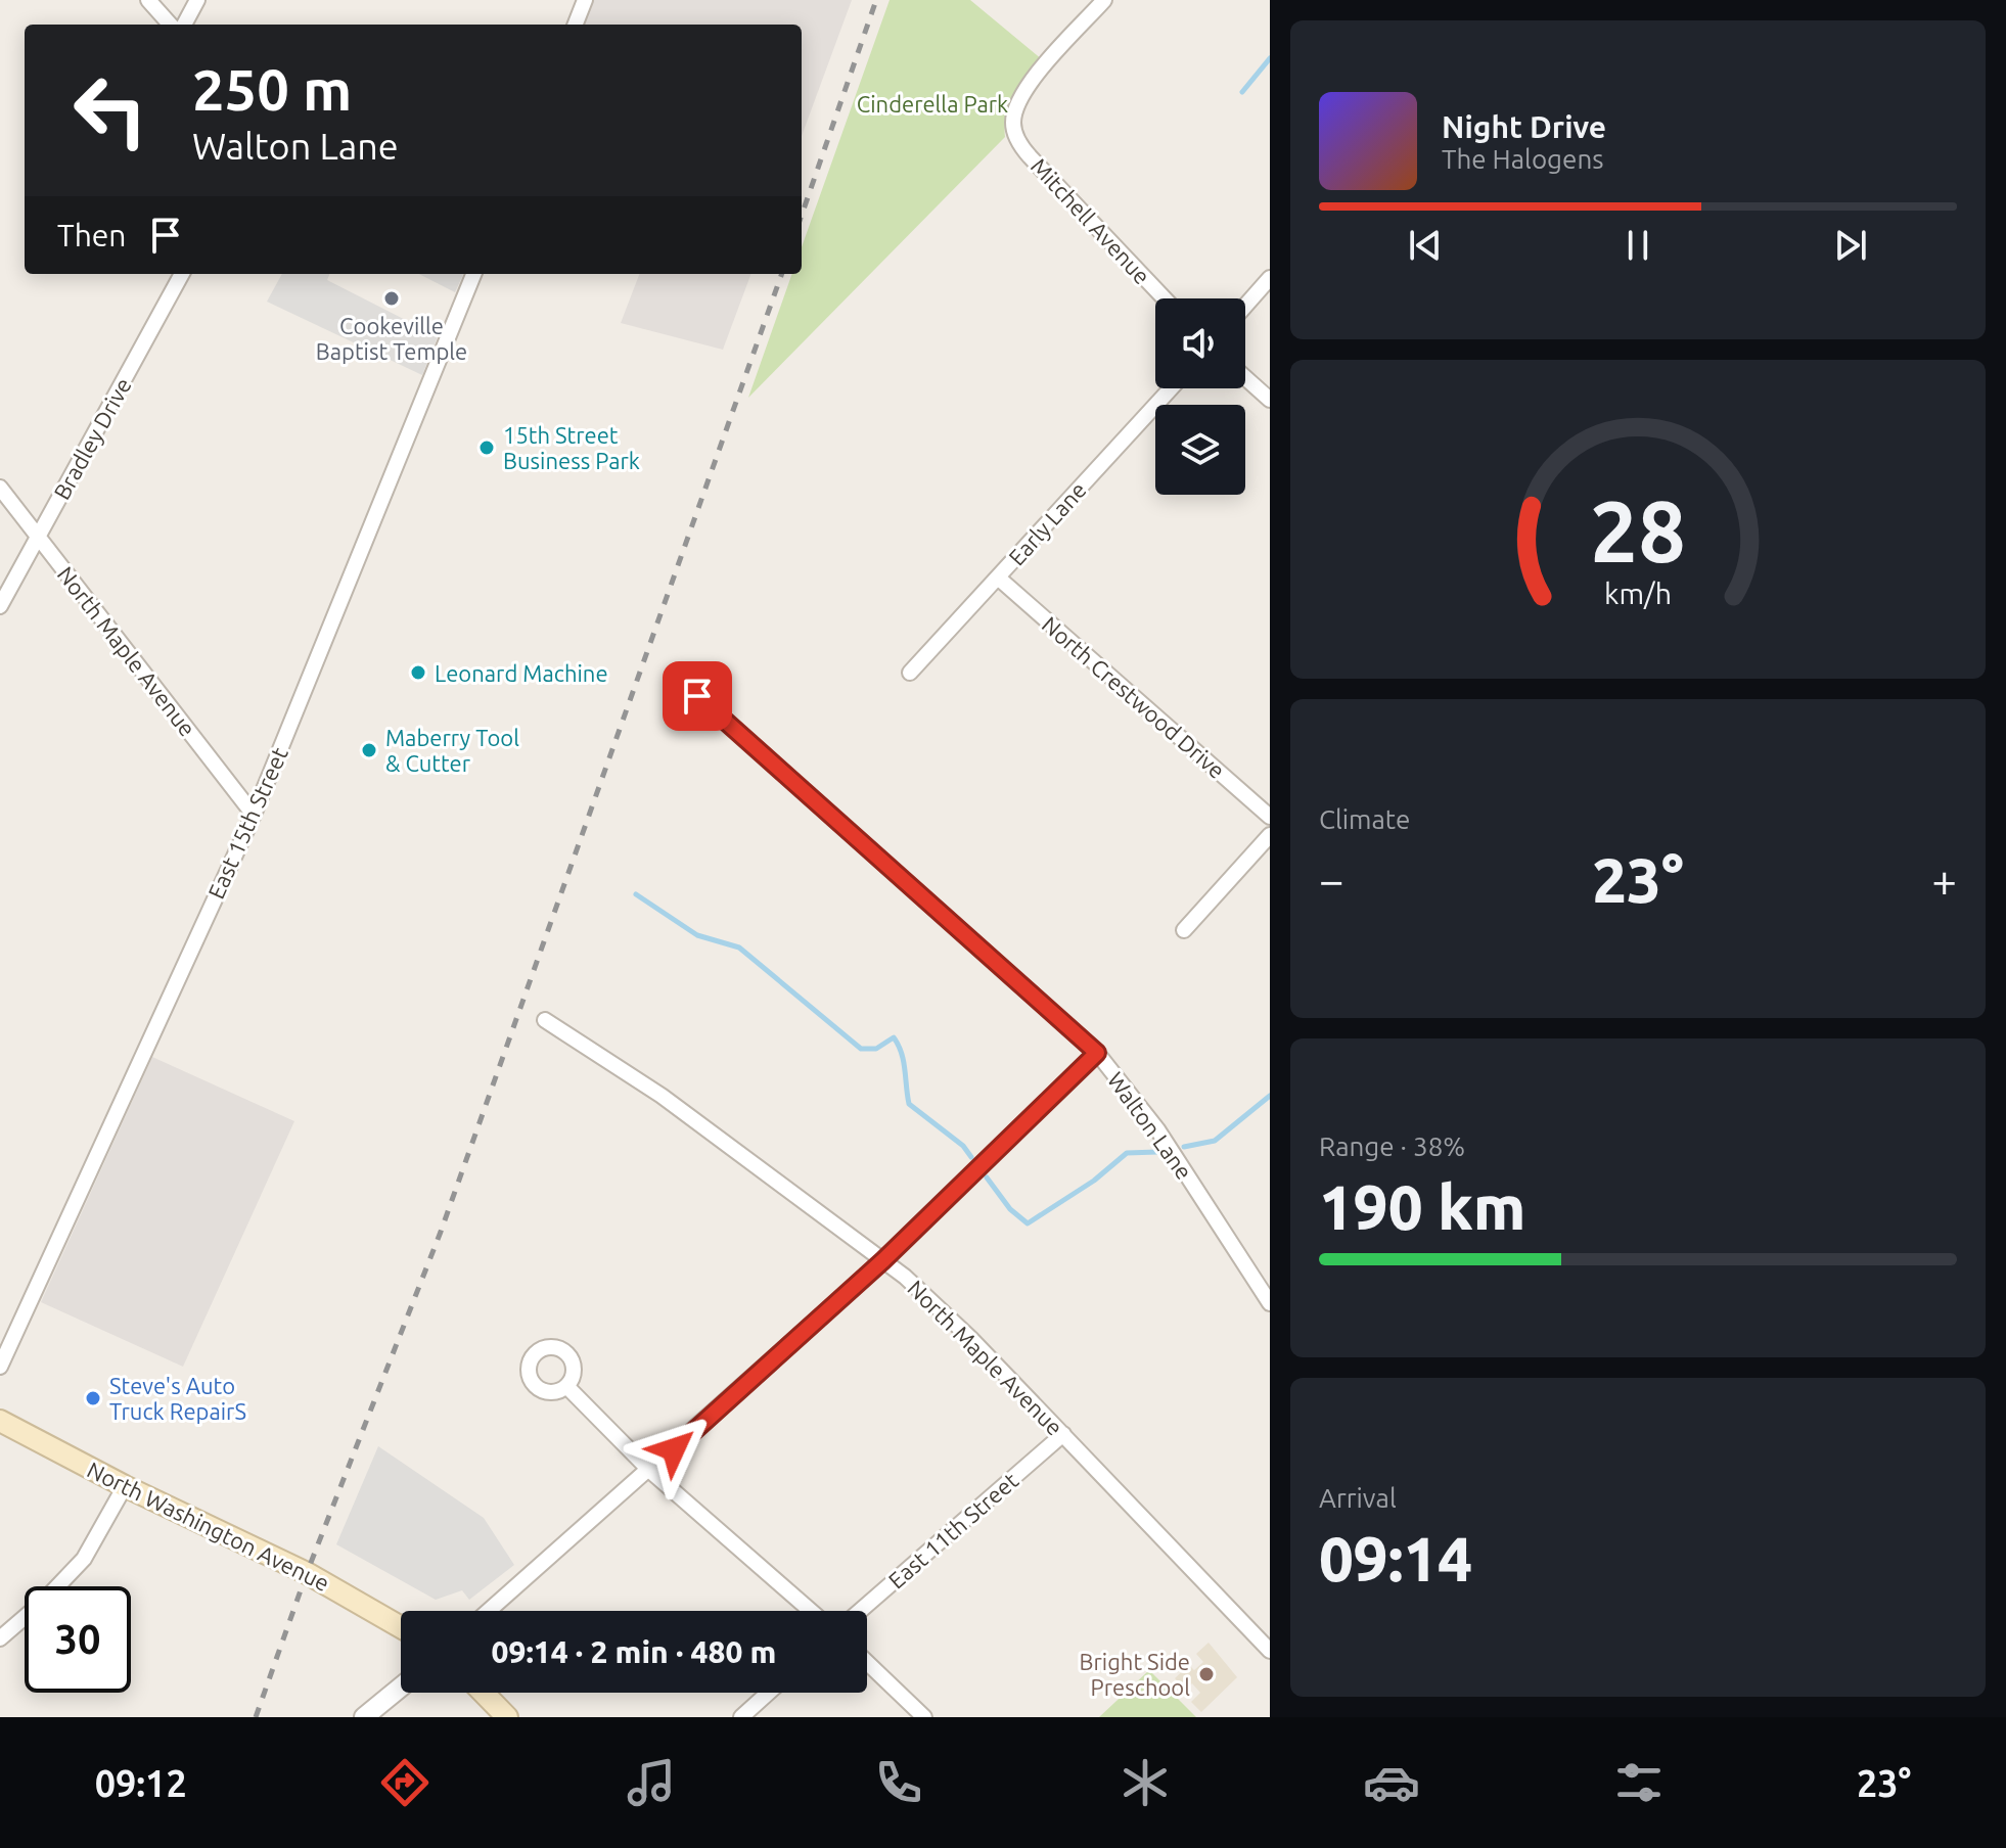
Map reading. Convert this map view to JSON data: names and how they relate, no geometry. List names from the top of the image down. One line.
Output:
{"streets":{"main road":["North Washington Avenue"],"street":["Mitchell Avenue","Bradley Drive","Early Lane","North Maple Avenue","North Crestwood Drive","East 15th Street","Walton Lane","East 11th Street"]},"crossings":[["Bradley Drive","North Maple Avenue"],["Early Lane","North Crestwood Drive"],["North Maple Avenue","East 15th Street"],["North Maple Avenue","East 11th Street"]],"parks":["Cinderella Park"],"places":["Cookeville Baptist Temple","15th Street Business Park","Leonard Machine","Maberry Tool & Cutter","Steve's Auto Truck RepairS","Bright Side Preschool"],"page":{"turn":["250 m","Walton Lane"],"song":["Night Drive","The Halogens"],"then":"Then","tile":["Climate",["Range · 38%","190 km"],["Arrival","09:14"]],"heat":["−","23°","+"],"limit":"30","trip":"09:14 · 2 min · 480 m","tabs":["09:12","23°"],"gauge":["28","km/h"]}}
